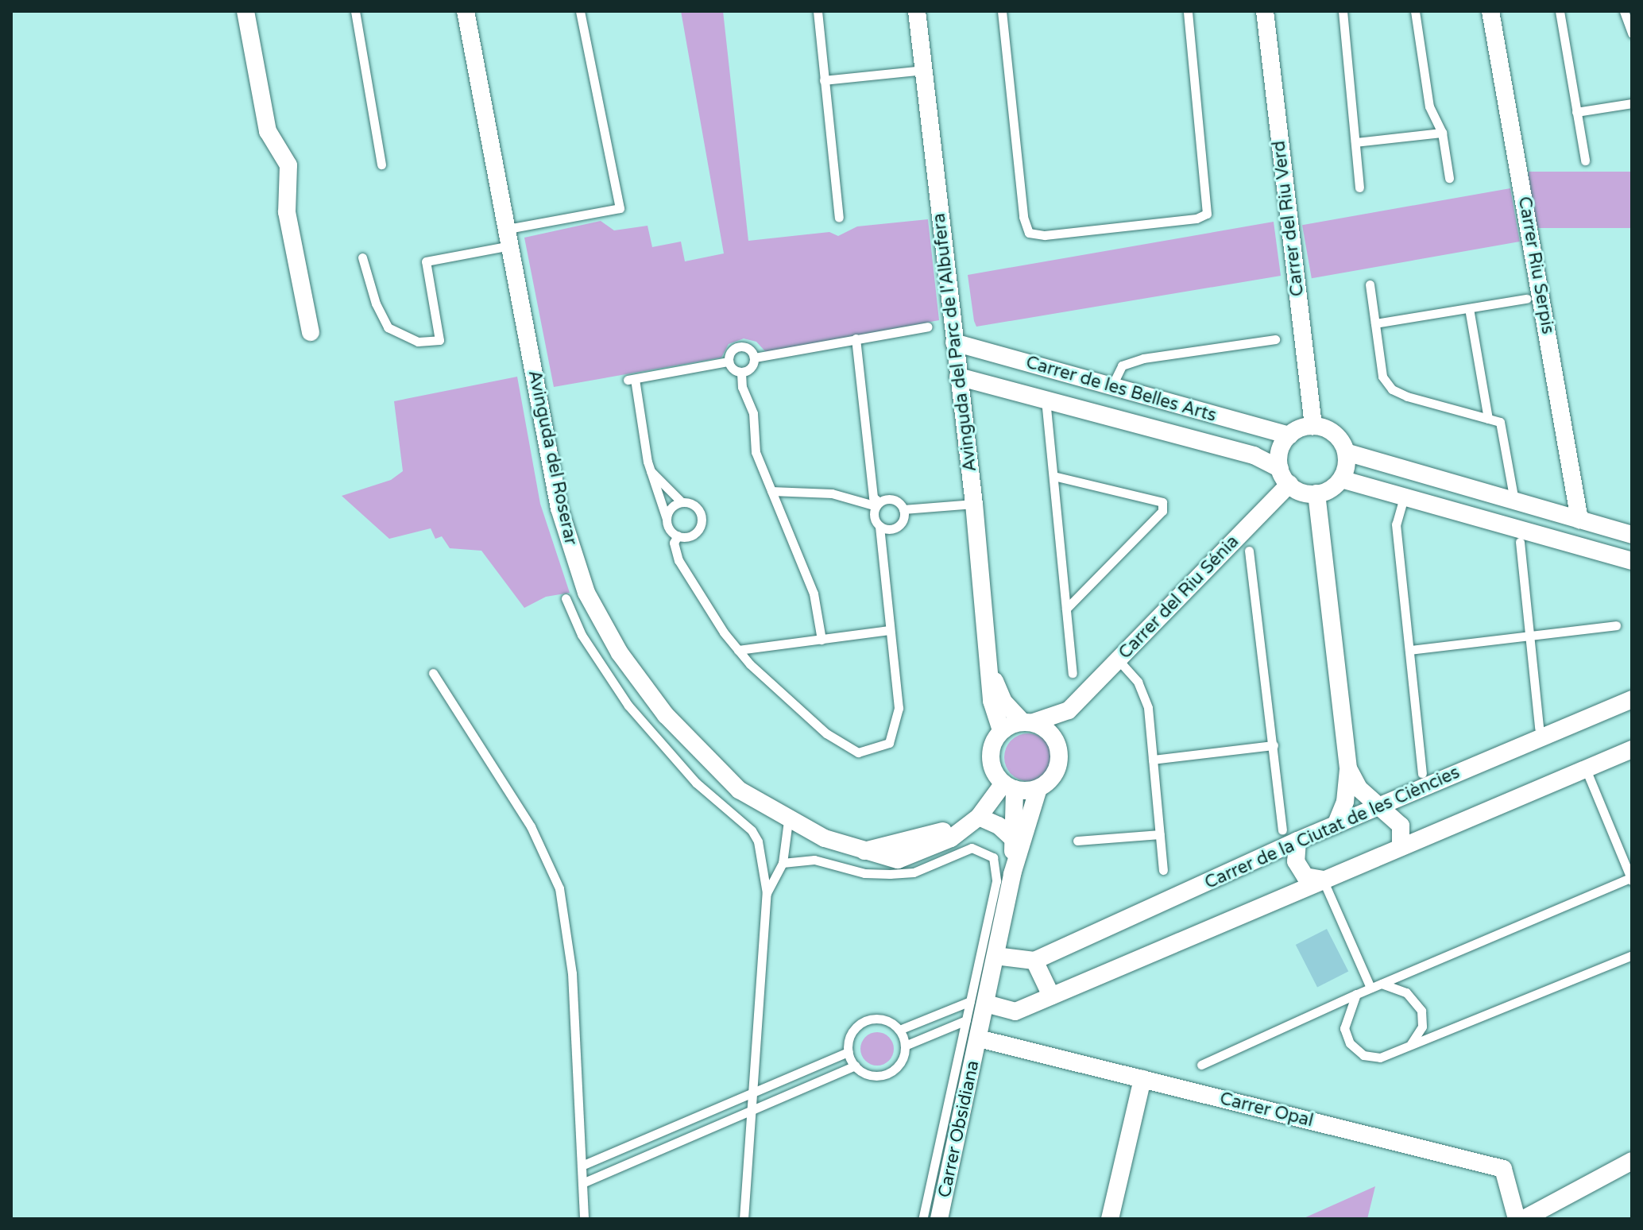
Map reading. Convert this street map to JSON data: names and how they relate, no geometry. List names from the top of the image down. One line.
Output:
{"streets":{"street":["Carrer del Riu Verd","Carrer Riu Serpis","Avinguda del Parc de l'Albufera","Carrer de les Belles Arts","Avinguda del Roserar","Carrer del Riu Sénia","Carrer de la Ciutat de les Ciències","Carrer Opal","Carrer Obsidiana"]},"crossings":[["Carrer del Riu Verd","Carrer de les Belles Arts"],["Carrer del Riu Verd","Carrer del Riu Sénia"],["Avinguda del Parc de l'Albufera","Carrer de les Belles Arts"],["Avinguda del Parc de l'Albufera","Avinguda del Roserar"],["Avinguda del Parc de l'Albufera","Carrer del Riu Sénia"],["Carrer de les Belles Arts","Carrer del Riu Sénia"],["Avinguda del Roserar","Carrer del Riu Sénia"],["Carrer Opal","Carrer Obsidiana"]]}
